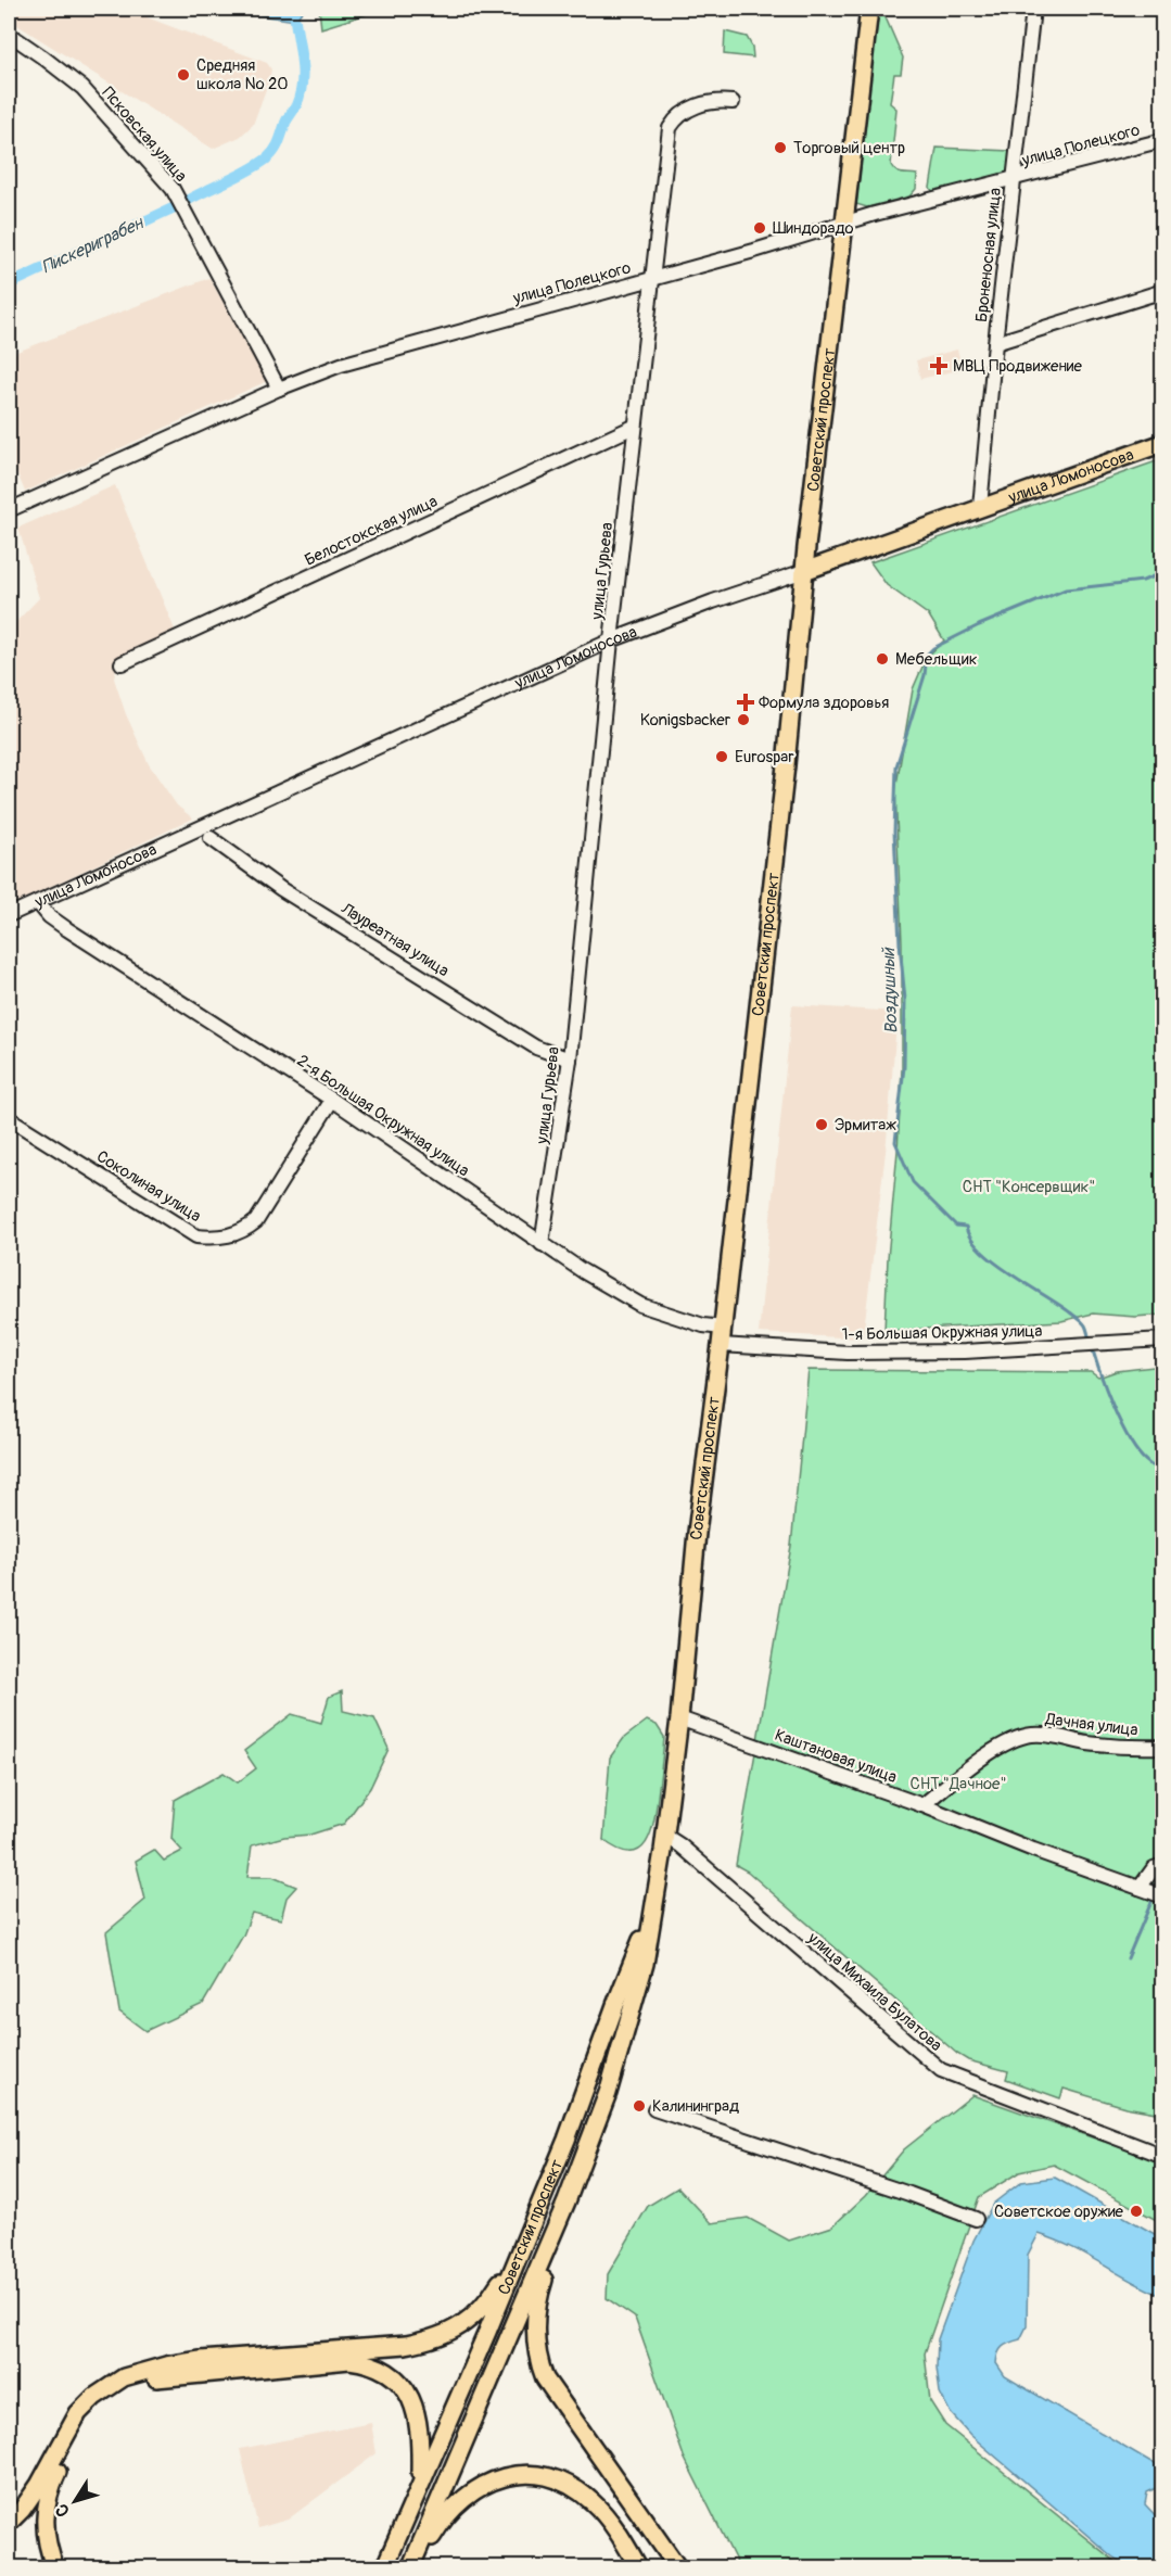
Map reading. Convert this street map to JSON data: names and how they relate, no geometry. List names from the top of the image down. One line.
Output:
{"streets":{"main road":["Советский проспект","улица Ломоносова"],"street":["Псковская улица","улица Полецкого","Броненосная улица","Белостокская улица","улица Гурьева","Лауреатная улица","2-я Большая Окружная улица","Соколиная улица","1-я Большая Окружная улица","Дачная улица","Каштановая улица","улица Михаила Булатова"]},"crossings":[["Псковская улица","улица Полецкого"],["улица Полецкого","Броненосная улица"],["улица Полецкого","Советский проспект"],["улица Полецкого","улица Гурьева"],["Броненосная улица","улица Ломоносова"],["Советский проспект","улица Ломоносова"],["Советский проспект","2-я Большая Окружная улица"],["Советский проспект","1-я Большая Окружная улица"],["Советский проспект","Каштановая улица"],["Советский проспект","улица Михаила Булатова"],["улица Ломоносова","улица Гурьева"],["улица Ломоносова","2-я Большая Окружная улица"],["Белостокская улица","улица Гурьева"],["улица Гурьева","Лауреатная улица"],["улица Гурьева","2-я Большая Окружная улица"],["2-я Большая Окружная улица","Соколиная улица"],["Дачная улица","Каштановая улица"]],"water":["Пискериграбен","Воздушный"],"parks":["СНТ \"Консервщик\"","СНТ \"Дачное\""],"places":{"other":["Средняя школа № 20","Торговый центр","Шиндорадо","Мебельщик","Konigsbacker","Eurospar","Эрмитаж","Калининград","Советское оружие"],"health":["МВЦ Продвижение","Формула здоровья"]},"north":"bottom left"}
